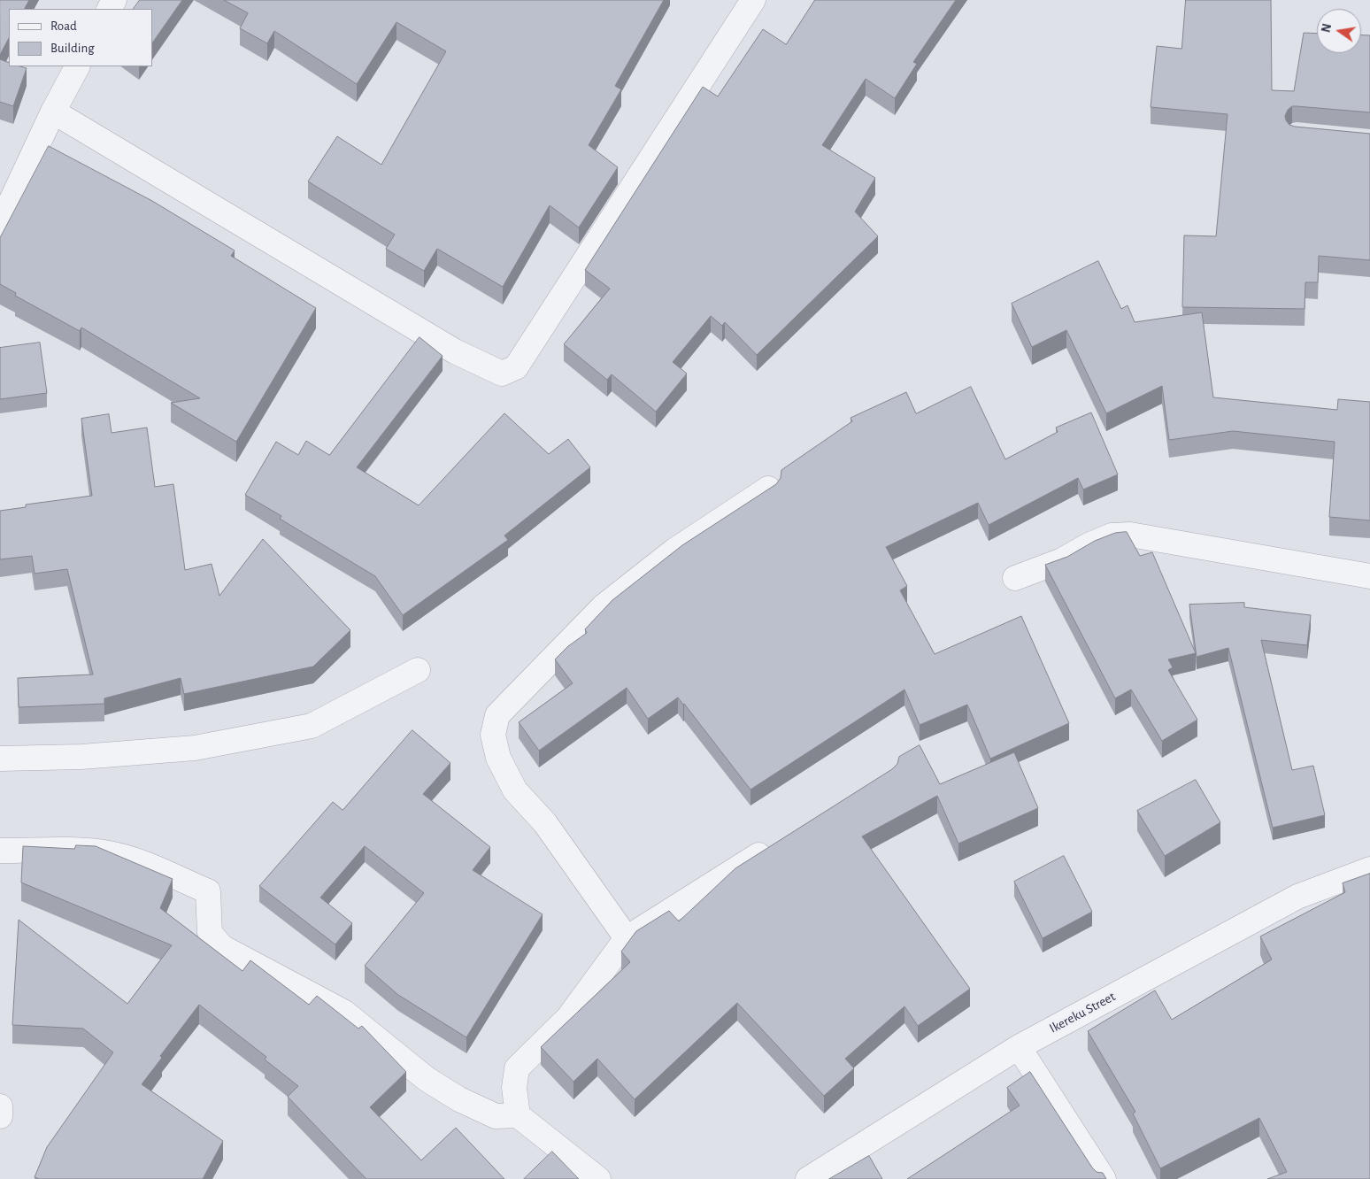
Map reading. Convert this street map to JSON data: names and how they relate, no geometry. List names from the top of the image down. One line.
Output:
{"streets":{"street":["Ikereku Street"]},"legend":["Road","Building"],"north":"left"}
